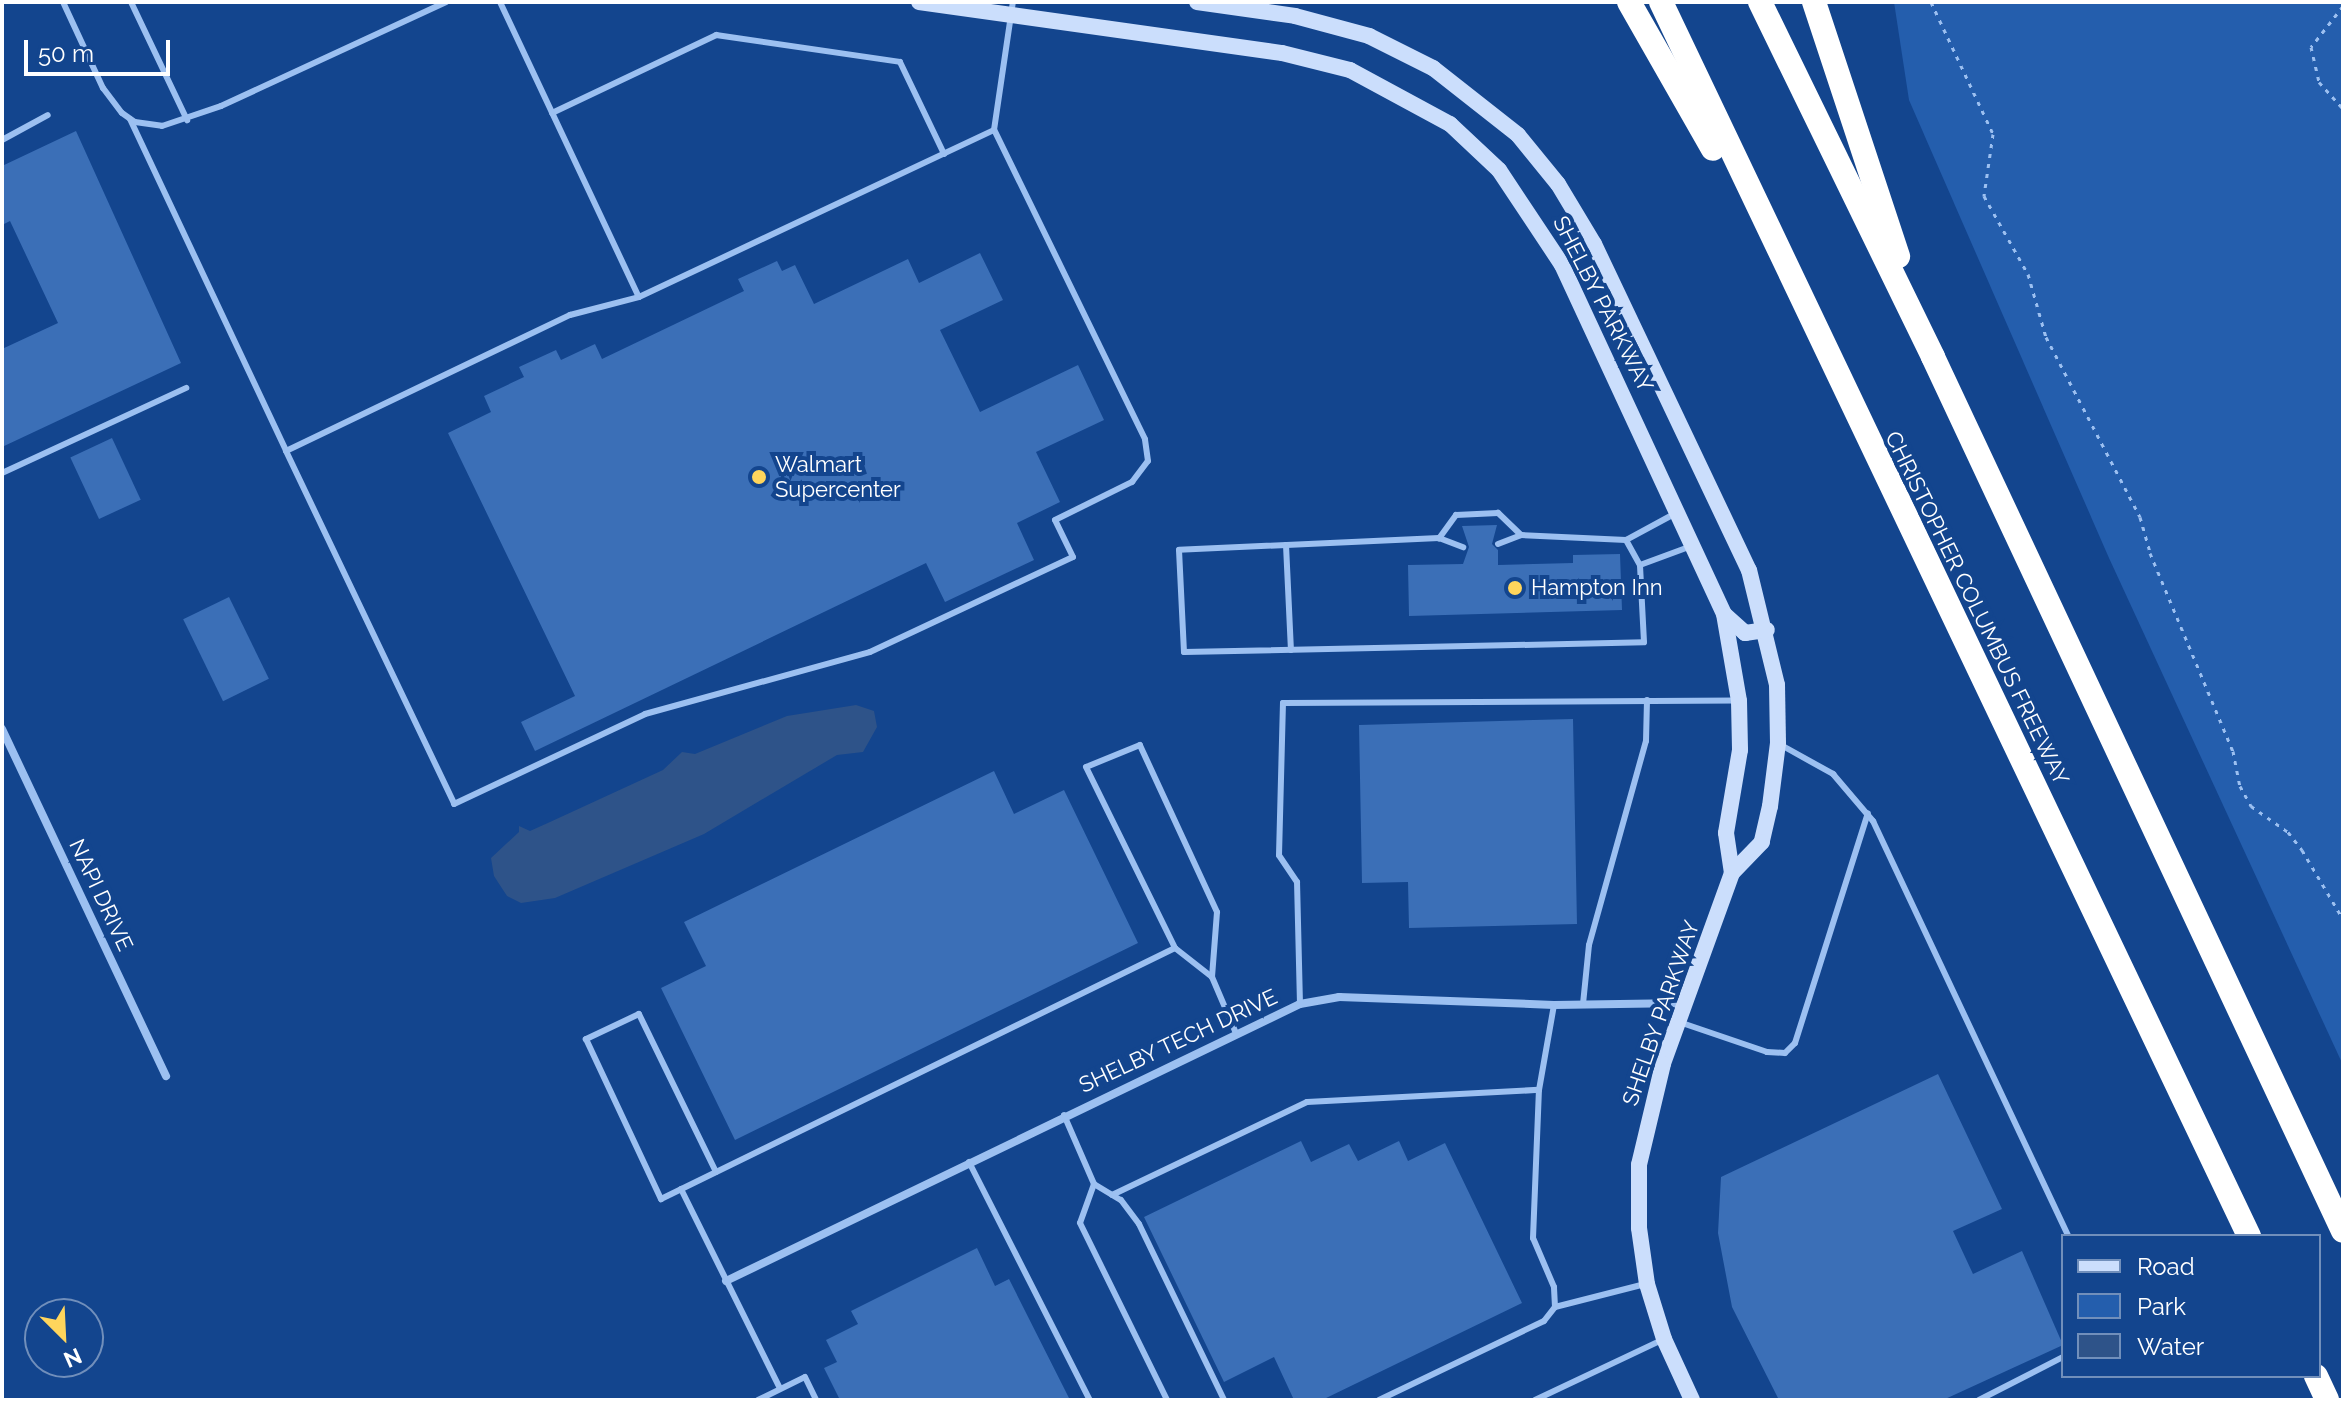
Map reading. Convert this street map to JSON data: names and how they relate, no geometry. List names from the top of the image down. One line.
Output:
{"streets":{"highway":["CHRISTOPHER COLUMBUS FREEWAY"],"street":["SHELBY PARKWAY","NAPI DRIVE","SHELBY TECH DRIVE"]},"crossings":[["SHELBY PARKWAY","SHELBY TECH DRIVE"]],"places":["Walmart Supercenter","Hampton Inn"],"legend":["Road","Park","Water"],"scale_bar":"50 m","north":"bottom right"}
